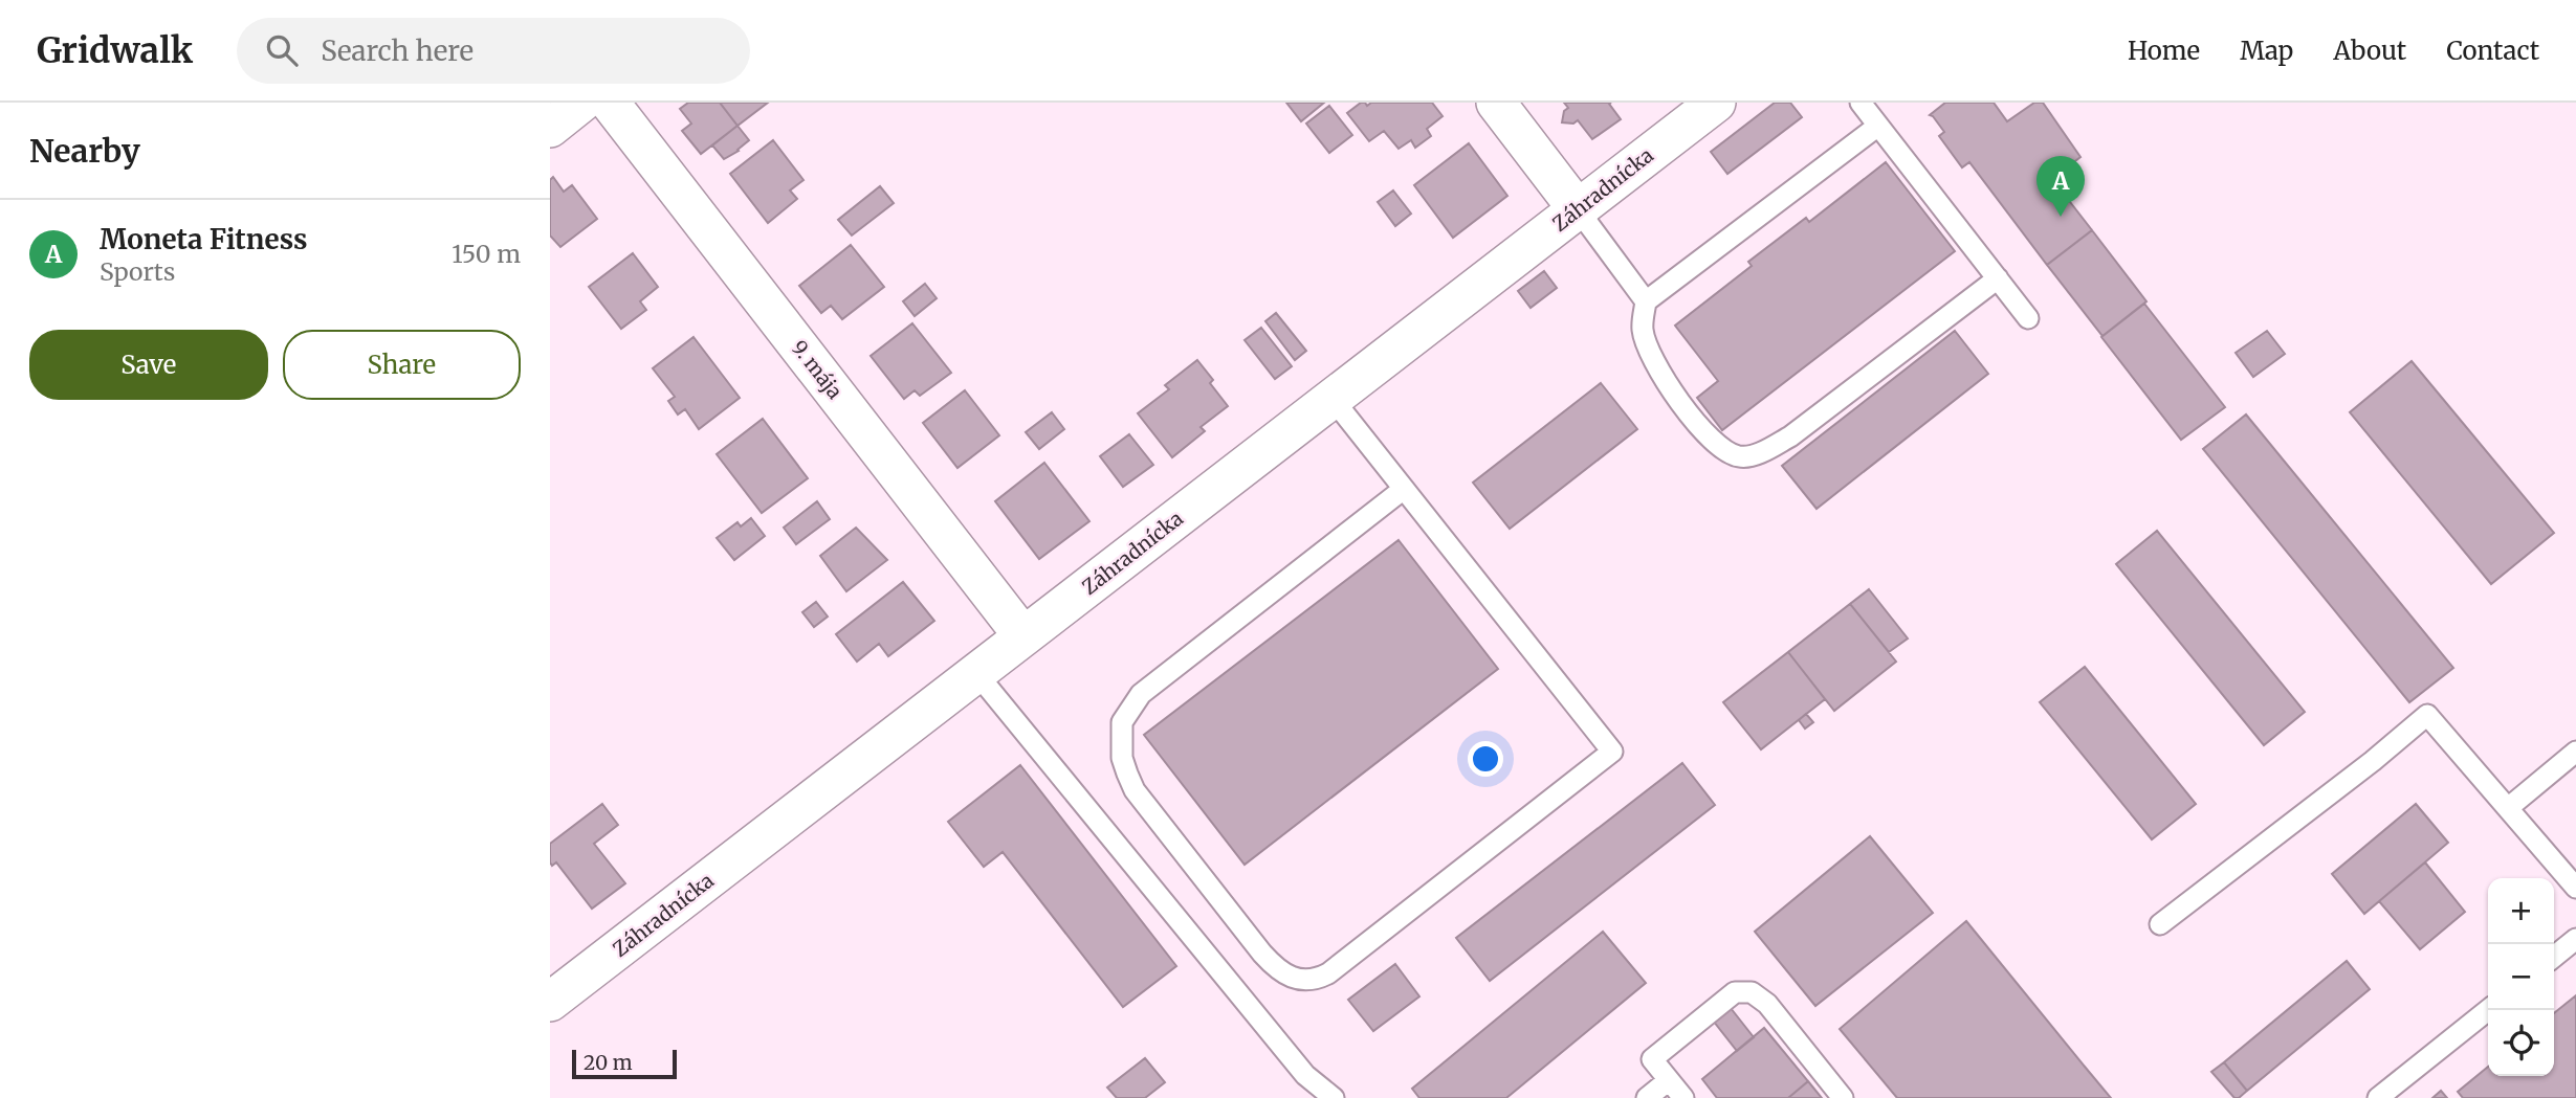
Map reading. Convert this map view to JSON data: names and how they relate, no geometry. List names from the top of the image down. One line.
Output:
{"streets":{"street":["Záhradnícka","9. mája"]},"crossings":[["Záhradnícka","9. mája"]],"scale_bar":"20 m","page":{"header":"Gridwalk","search":"Search here","nav":["Home","Map","About","Contact"],"heading":"Nearby","pins":"A","list":[{"mark":"A","name":"Moneta Fitness","note":"Sports","value":"150 m"}],"buttons":["Save","Share"],"map_buttons":["+","−"],"scale":"20 m"}}
